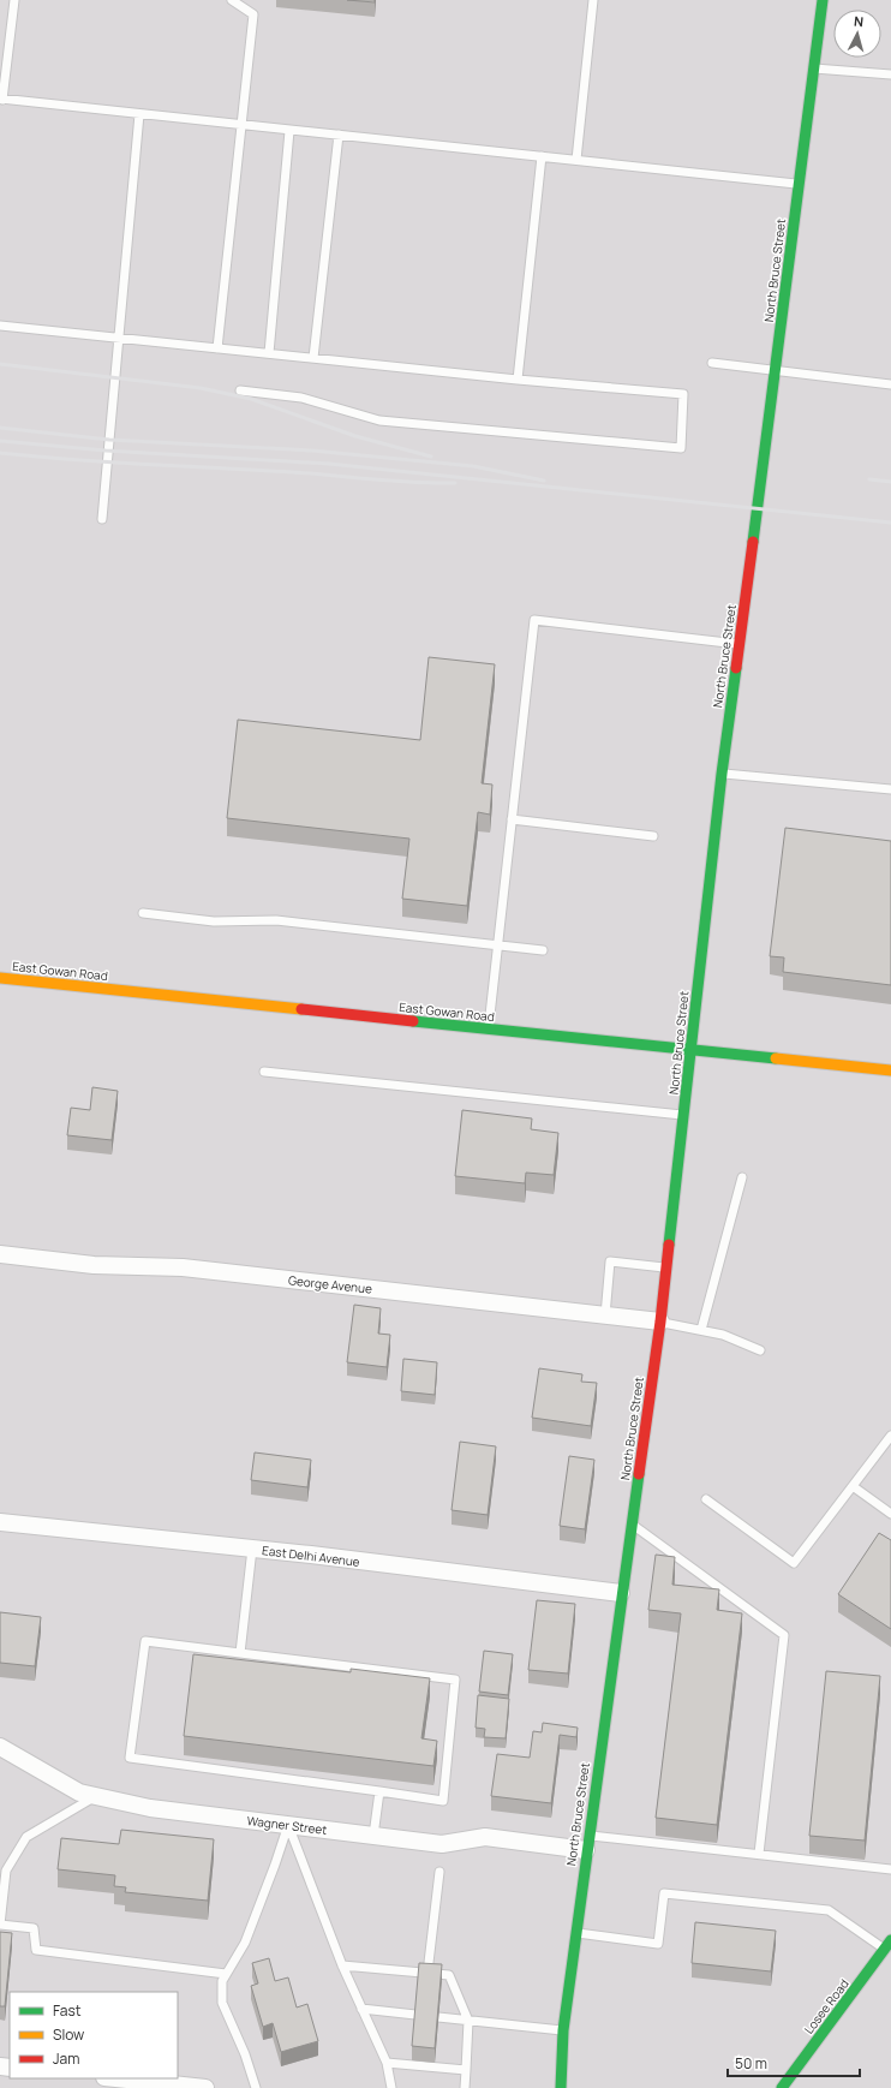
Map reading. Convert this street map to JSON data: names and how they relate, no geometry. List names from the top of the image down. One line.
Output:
{"streets":{"street":["North Bruce Street","East Gowan Road","George Avenue","East Delhi Avenue","Wagner Street","Losee Road"]},"crossings":[["North Bruce Street","East Gowan Road"],["North Bruce Street","George Avenue"],["North Bruce Street","East Delhi Avenue"],["North Bruce Street","Wagner Street"]],"legend":["Fast","Slow","Jam"],"scale_bar":"50 m","north":"top"}
